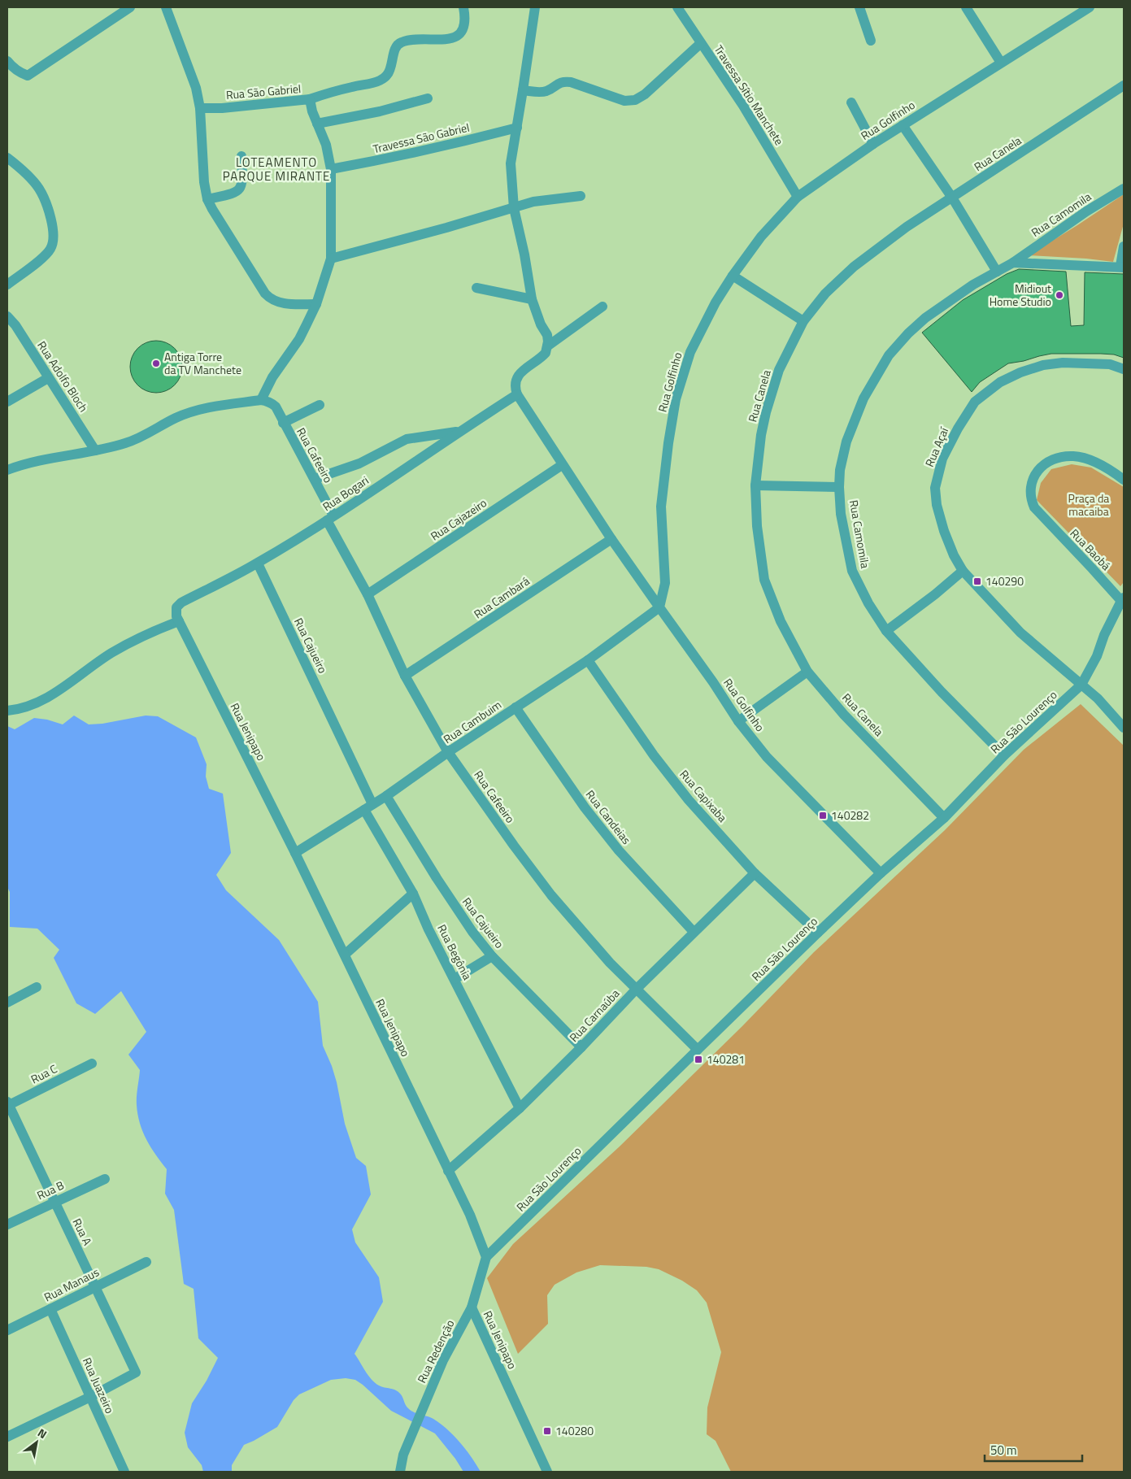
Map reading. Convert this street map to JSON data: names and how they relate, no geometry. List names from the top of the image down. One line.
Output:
{"streets":{"street":["Rua São Gabriel","Travessa Sítio Manchete","Rua Golfinho","Travessa São Gabriel","Rua Canela","Rua Camomila","Rua Adolfo Bloch","Rua Açaí","Rua Cafeeiro","Rua Bogari","Rua Cajazeiro","Rua Baobá","Rua Cambará","Rua Cajueiro","Rua Cambuim","Rua São Lourenço","Rua Jenipapo","Rua Capixaba","Rua Candeias","Rua Begônia","Rua Carnaúba","Rua C","Rua B","Rua A","Rua Manaus","Rua Redenção","Rua Juazeiro"]},"crossings":[["Rua São Gabriel","Travessa São Gabriel"],["Rua São Gabriel","Rua Cafeeiro"],["Travessa Sítio Manchete","Rua Golfinho"],["Rua Golfinho","Rua Cambuim"],["Rua Golfinho","Rua São Lourenço"],["Rua Canela","Rua São Lourenço"],["Rua Camomila","Rua São Lourenço"],["Rua Açaí","Rua São Lourenço"],["Rua Cafeeiro","Rua Bogari"],["Rua Cafeeiro","Rua Cajazeiro"],["Rua Cafeeiro","Rua Cambará"],["Rua Cafeeiro","Rua Cambuim"],["Rua Cafeeiro","Rua São Lourenço"],["Rua Cafeeiro","Rua Carnaúba"],["Rua Bogari","Rua Cajueiro"],["Rua Bogari","Rua Jenipapo"],["Rua Baobá","Rua São Lourenço"],["Rua Cajueiro","Rua Cambuim"],["Rua Cajueiro","Rua Begônia"],["Rua Cajueiro","Rua Carnaúba"],["Rua Cambuim","Rua Jenipapo"],["Rua Cambuim","Rua Capixaba"],["Rua Cambuim","Rua Candeias"],["Rua Cambuim","Rua Begônia"],["Rua São Lourenço","Rua Jenipapo"],["Rua São Lourenço","Rua Capixaba"],["Rua Jenipapo","Rua Carnaúba"],["Rua Jenipapo","Rua Redenção"],["Rua Capixaba","Rua Carnaúba"],["Rua Candeias","Rua Carnaúba"],["Rua Begônia","Rua Carnaúba"],["Rua C","Rua A"],["Rua B","Rua A"],["Rua A","Rua Manaus"],["Rua A","Rua Juazeiro"],["Rua Manaus","Rua Juazeiro"]],"districts":["LOTEAMENTO PARQUE MIRANTE"],"parks":["Praça da macaiba"],"places":{"other":["Midiout Home Studio","Antiga Torre da TV Manchete"],"transit":["140290","140282","140281","140280"]},"scale_bar":"50 m","north":"top right"}
